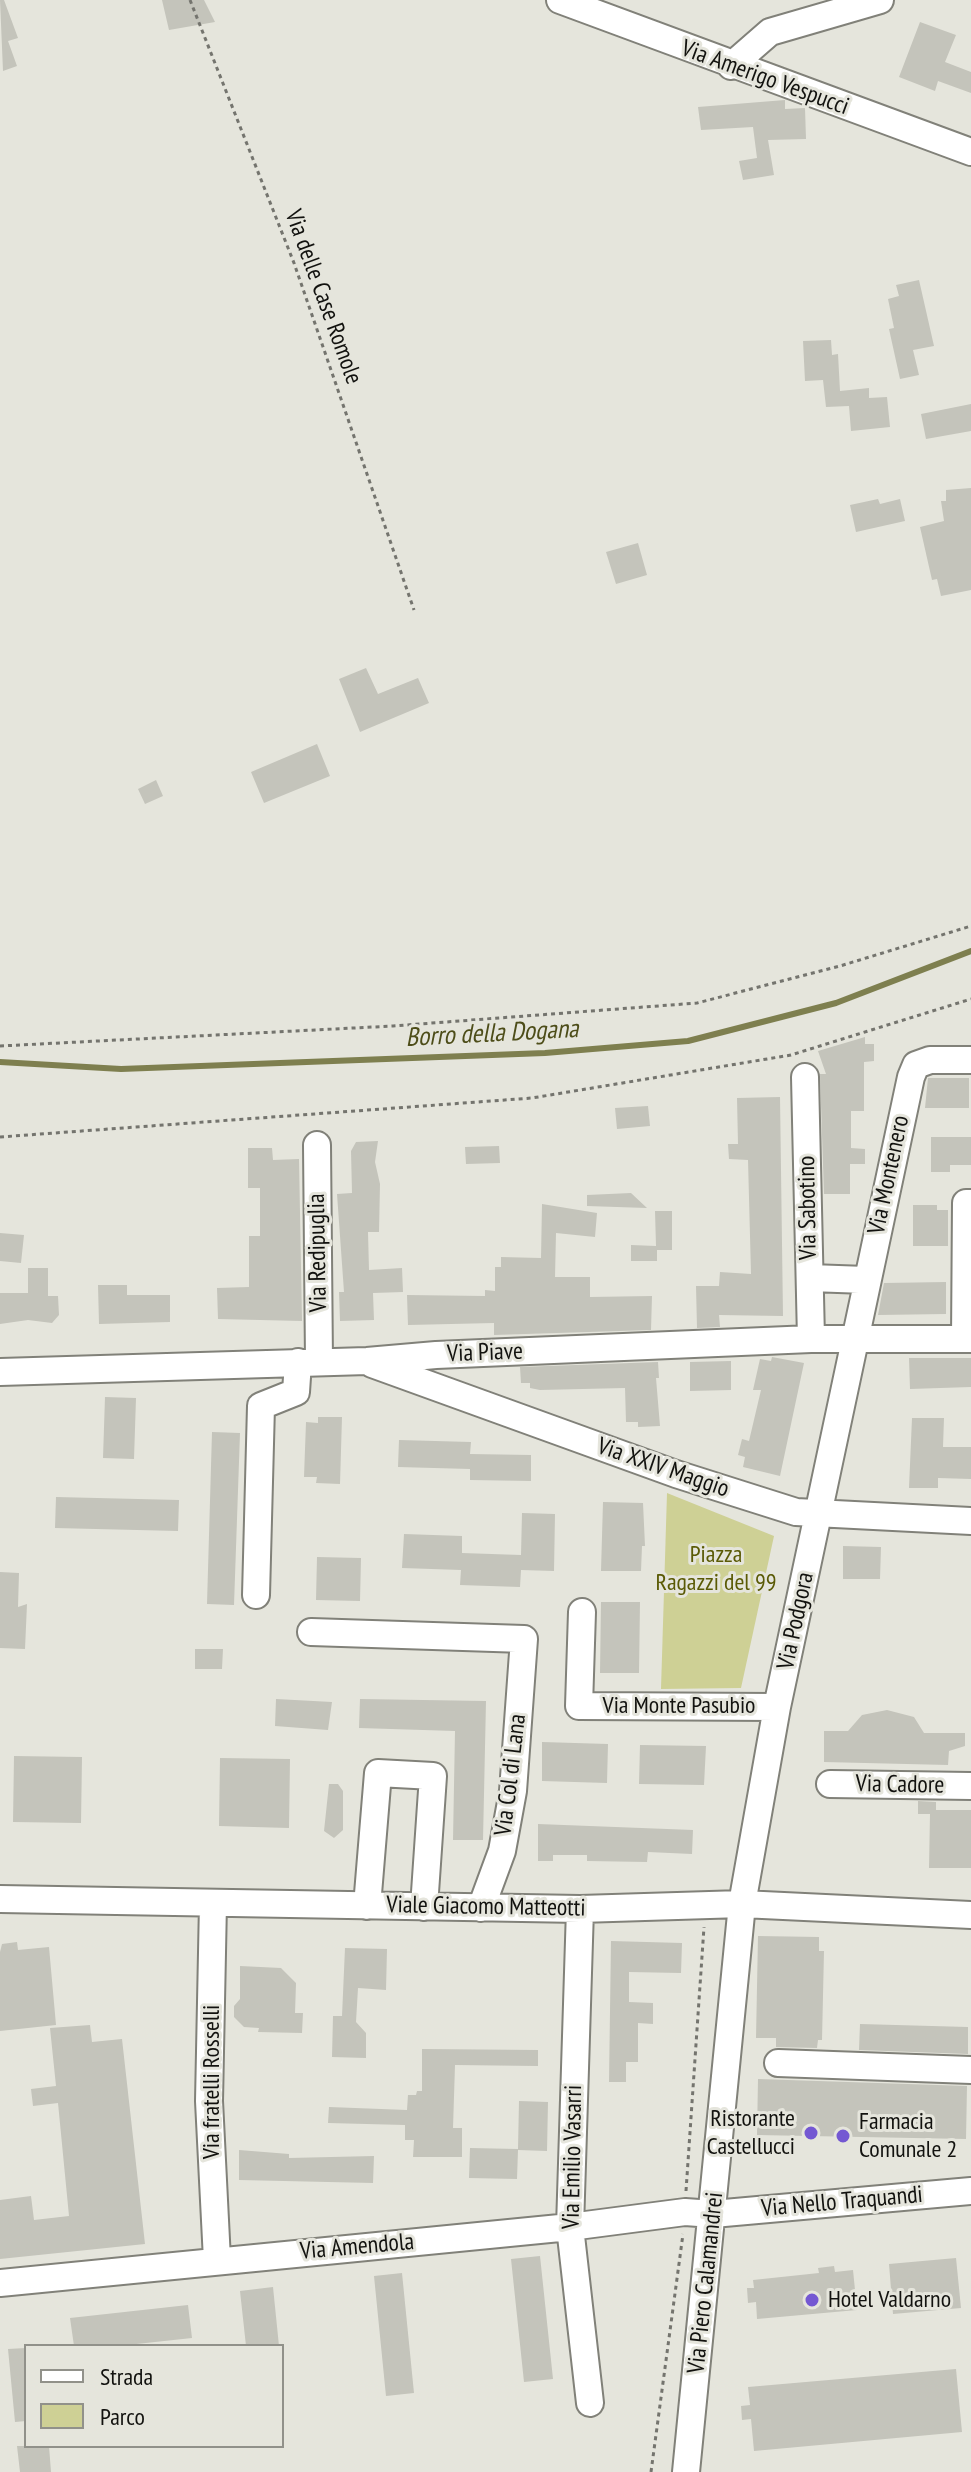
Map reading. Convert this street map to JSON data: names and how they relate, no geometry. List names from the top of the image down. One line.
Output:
{"streets":{"street":["Via Amerigo Vespucci","Via Montenero","Via Sabotino","Via Redipuglia","Via Piave","Via XXIV Maggio","Via Podgora","Via Monte Pasubio","Via Col di Lana","Via Cadore","Viale Giacomo Matteotti","Via fratelli Rosselli","Via Emilio Vasarri","Via Nello Traquandi","Via Amendola","Via Piero Calamandrei"],"path":["Via delle Case Romole"]},"crossings":[["Via Montenero","Via Piave"],["Via Montenero","Via Podgora"],["Via Sabotino","Via Piave"],["Via Redipuglia","Via Piave"],["Via Piave","Via XXIV Maggio"],["Via Piave","Via Podgora"],["Via XXIV Maggio","Via Podgora"],["Via Podgora","Via Monte Pasubio"],["Via Podgora","Viale Giacomo Matteotti"],["Via Podgora","Via Piero Calamandrei"],["Via Col di Lana","Viale Giacomo Matteotti"],["Viale Giacomo Matteotti","Via fratelli Rosselli"],["Viale Giacomo Matteotti","Via Emilio Vasarri"],["Viale Giacomo Matteotti","Via Piero Calamandrei"],["Via fratelli Rosselli","Via Amendola"],["Via Emilio Vasarri","Via Amendola"],["Via Nello Traquandi","Via Amendola"],["Via Nello Traquandi","Via Piero Calamandrei"],["Via Amendola","Via Piero Calamandrei"]],"water":["Borro della Dogana"],"parks":["Piazza Ragazzi del 99"],"places":["Ristorante Castellucci","Farmacia Comunale 2","Hotel Valdarno"],"legend":["Strada","Parco"]}
